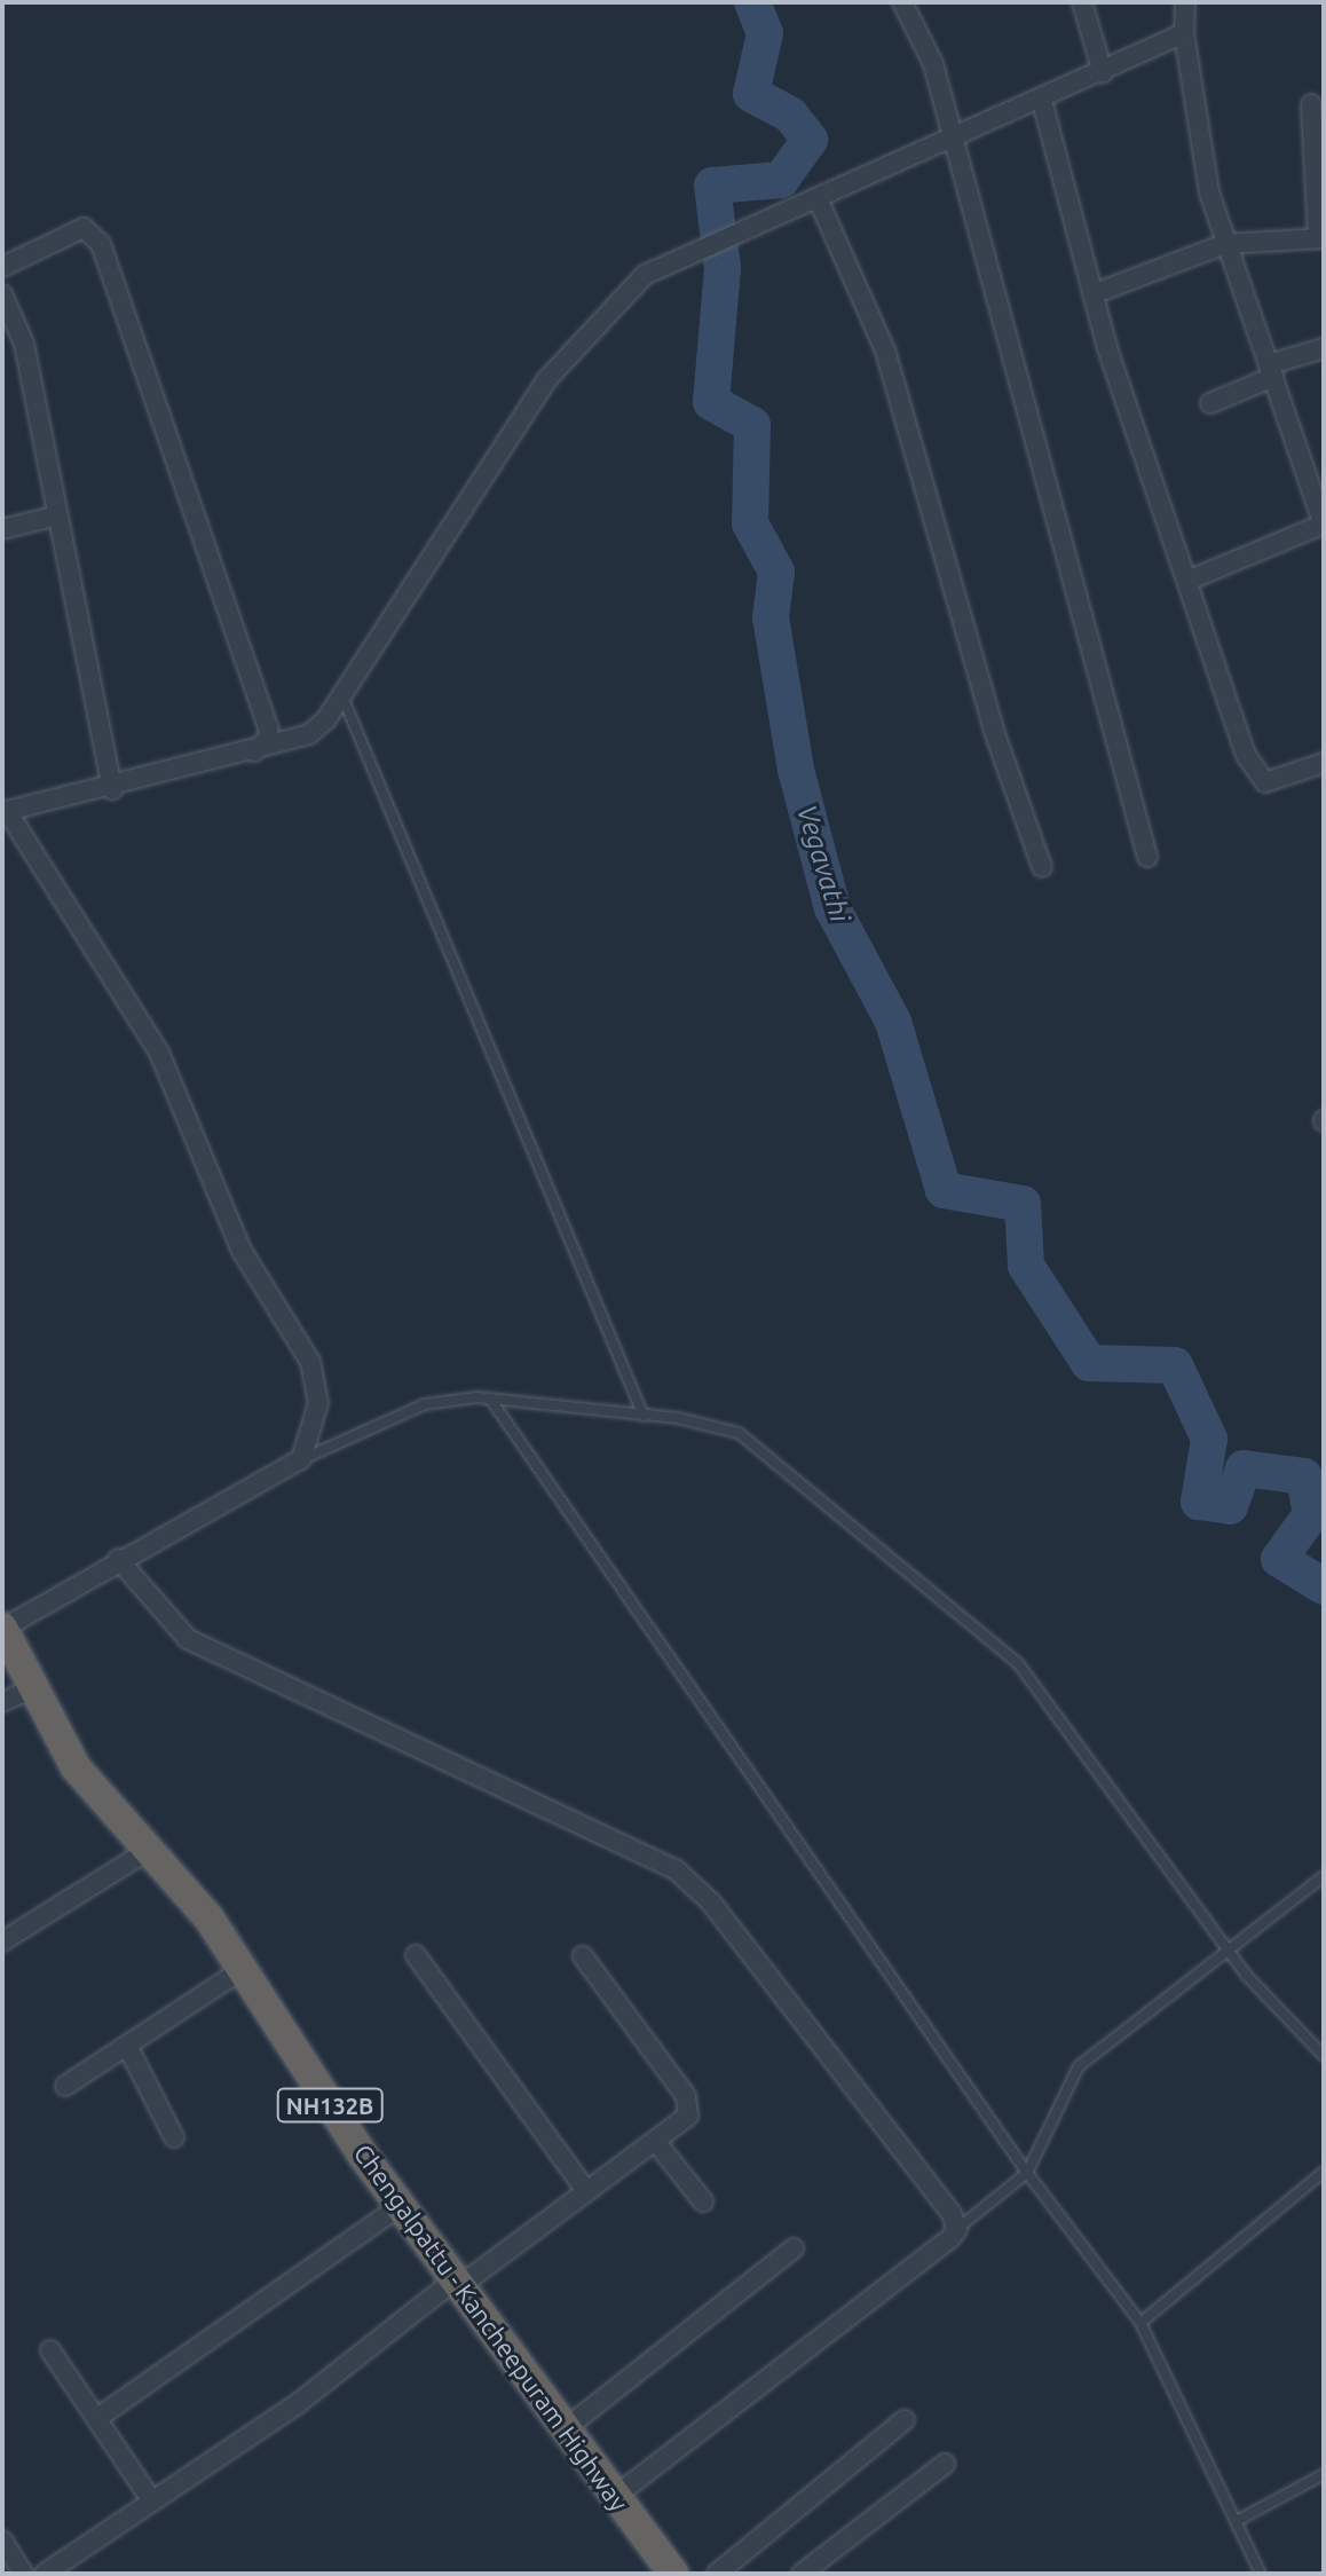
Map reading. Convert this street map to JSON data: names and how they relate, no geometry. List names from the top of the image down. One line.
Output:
{"streets":{"highway":["NH132B","Chengalpattu - Kancheepuram Highway"]},"water":["Vegavathi"]}
